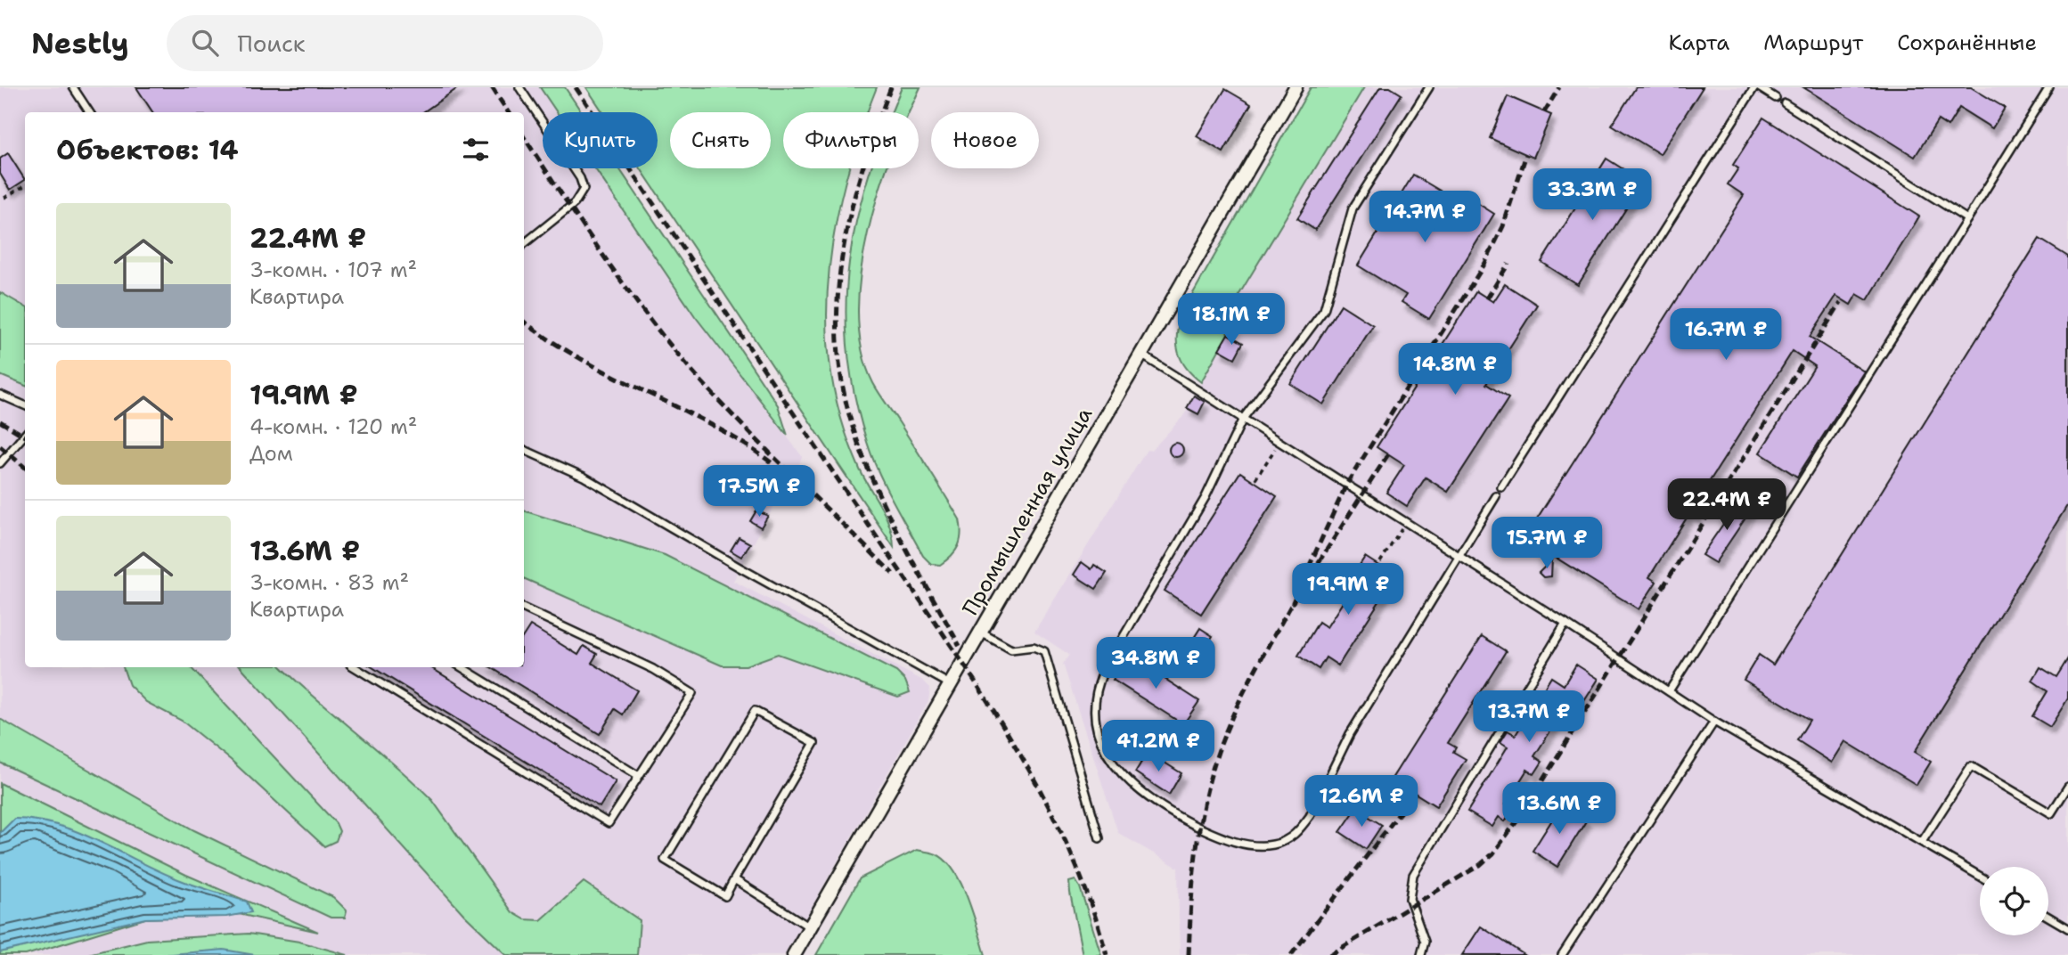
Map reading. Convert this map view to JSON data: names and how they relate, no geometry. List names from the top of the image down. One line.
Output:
{"streets":{"street":["Промышленная улица"]},"page":{"header":"Nestly","search":"Поиск","nav":["Карта","Маршрут","Сохранённые"],"chip":["Купить","Снять","Фильтры","Новое"],"heading":"Объектов: 14","price":["33.3M ₽","14.7M ₽","18.1M ₽","16.7M ₽","14.8M ₽","17.5M ₽","22.4M ₽","15.7M ₽","19.9M ₽","34.8M ₽","13.7M ₽","41.2M ₽","12.6M ₽","13.6M ₽"],"list":[{"name":"22.4M ₽","note":"3-комн. · 107 m² · Квартира"},{"name":"19.9M ₽","note":"4-комн. · 120 m² · Дом"},{"name":"13.6M ₽","note":"3-комн. · 83 m² · Квартира"}]}}
